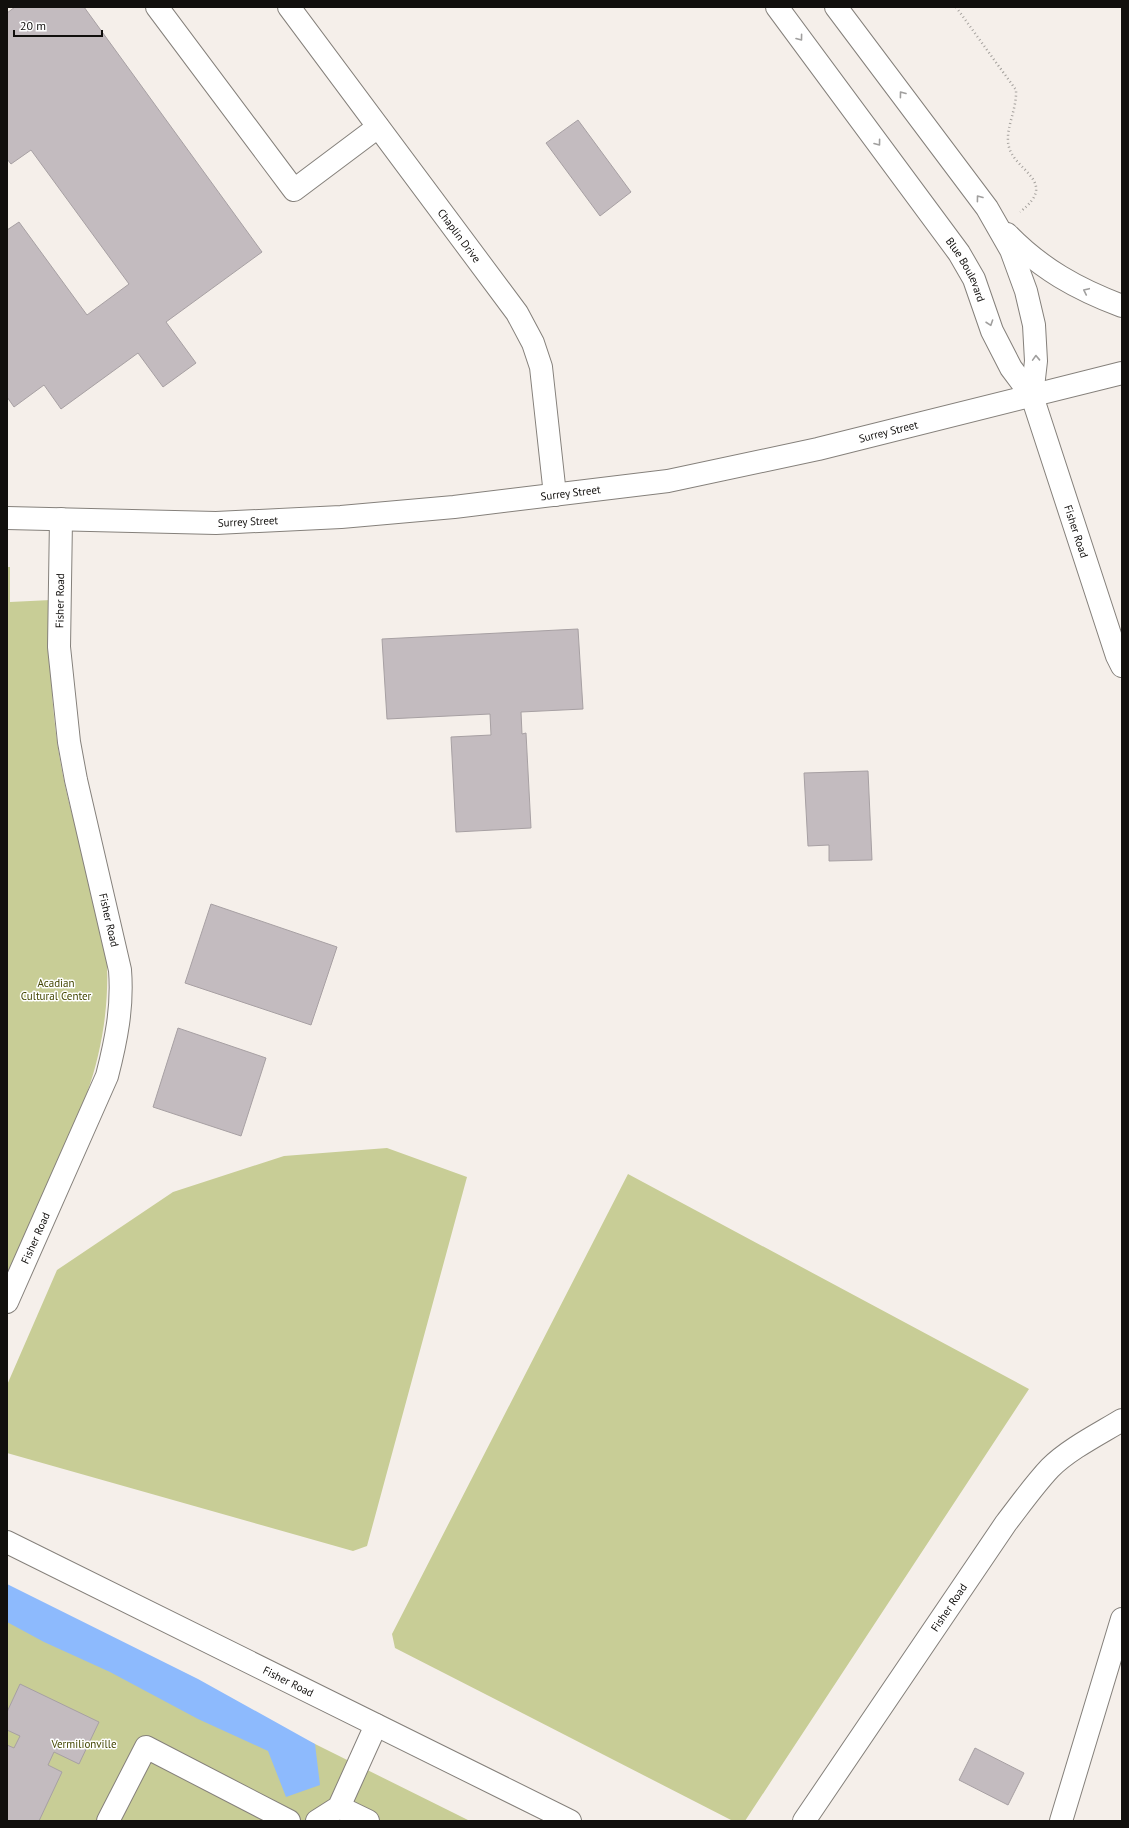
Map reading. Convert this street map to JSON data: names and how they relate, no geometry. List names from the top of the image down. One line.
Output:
{"streets":{"street":["Chaplin Drive","Blue Boulevard","Surrey Street","Fisher Road"]},"crossings":[["Chaplin Drive","Surrey Street"],["Blue Boulevard","Surrey Street"],["Blue Boulevard","Fisher Road"],["Surrey Street","Fisher Road"]],"parks":["Acadian Cultural Center","Vermilionville"],"scale_bar":"20 m"}
